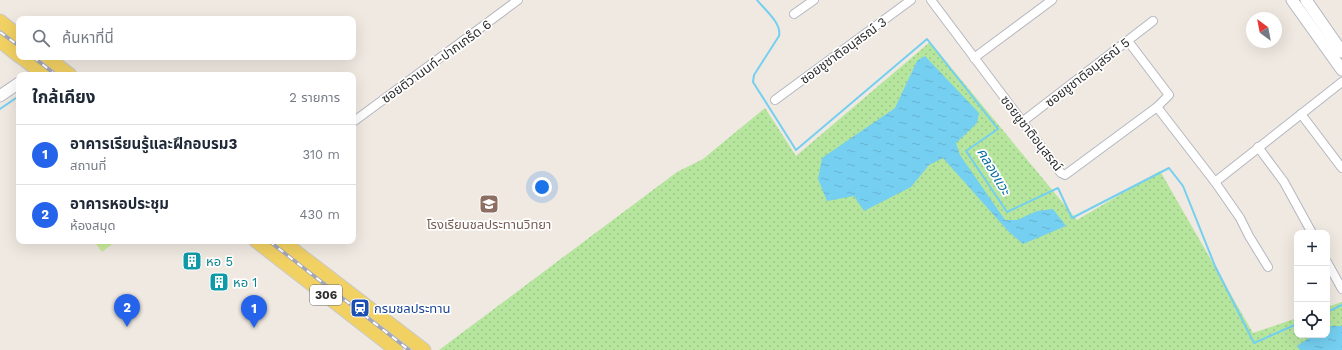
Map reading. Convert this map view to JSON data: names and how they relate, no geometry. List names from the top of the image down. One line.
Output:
{"streets":{"main road":["306"],"street":["ซอยชูชาติอนุสรณ์ 3","ซอยติวานนท์-ปากเกร็ด 6","ซอยชูชาติอนุสรณ์ 5","ซอยชูชาติอนุสรณ์"]},"crossings":[["ซอยชูชาติอนุสรณ์ 5","ซอยชูชาติอนุสรณ์"]],"water":["คลองแวะ"],"places":{"school or university":["โรงเรียนชลประทานวิทยา"],"building":["หอ 5","หอ 1"],"station":["กรมชลประทาน"]},"north":"top left","page":{"search":"ค้นหาที่นี่","heading":["ใกล้เคียง","2 รายการ"],"list":[{"mark":"1","name":"อาคารเรียนรู้และฝึกอบรม3","note":"สถานที่","value":"310 m"},{"mark":"2","name":"อาคารหอประชุม","note":"ห้องสมุด","value":"430 m"}],"map_buttons":["+","−"],"pins":["2","1"]}}
